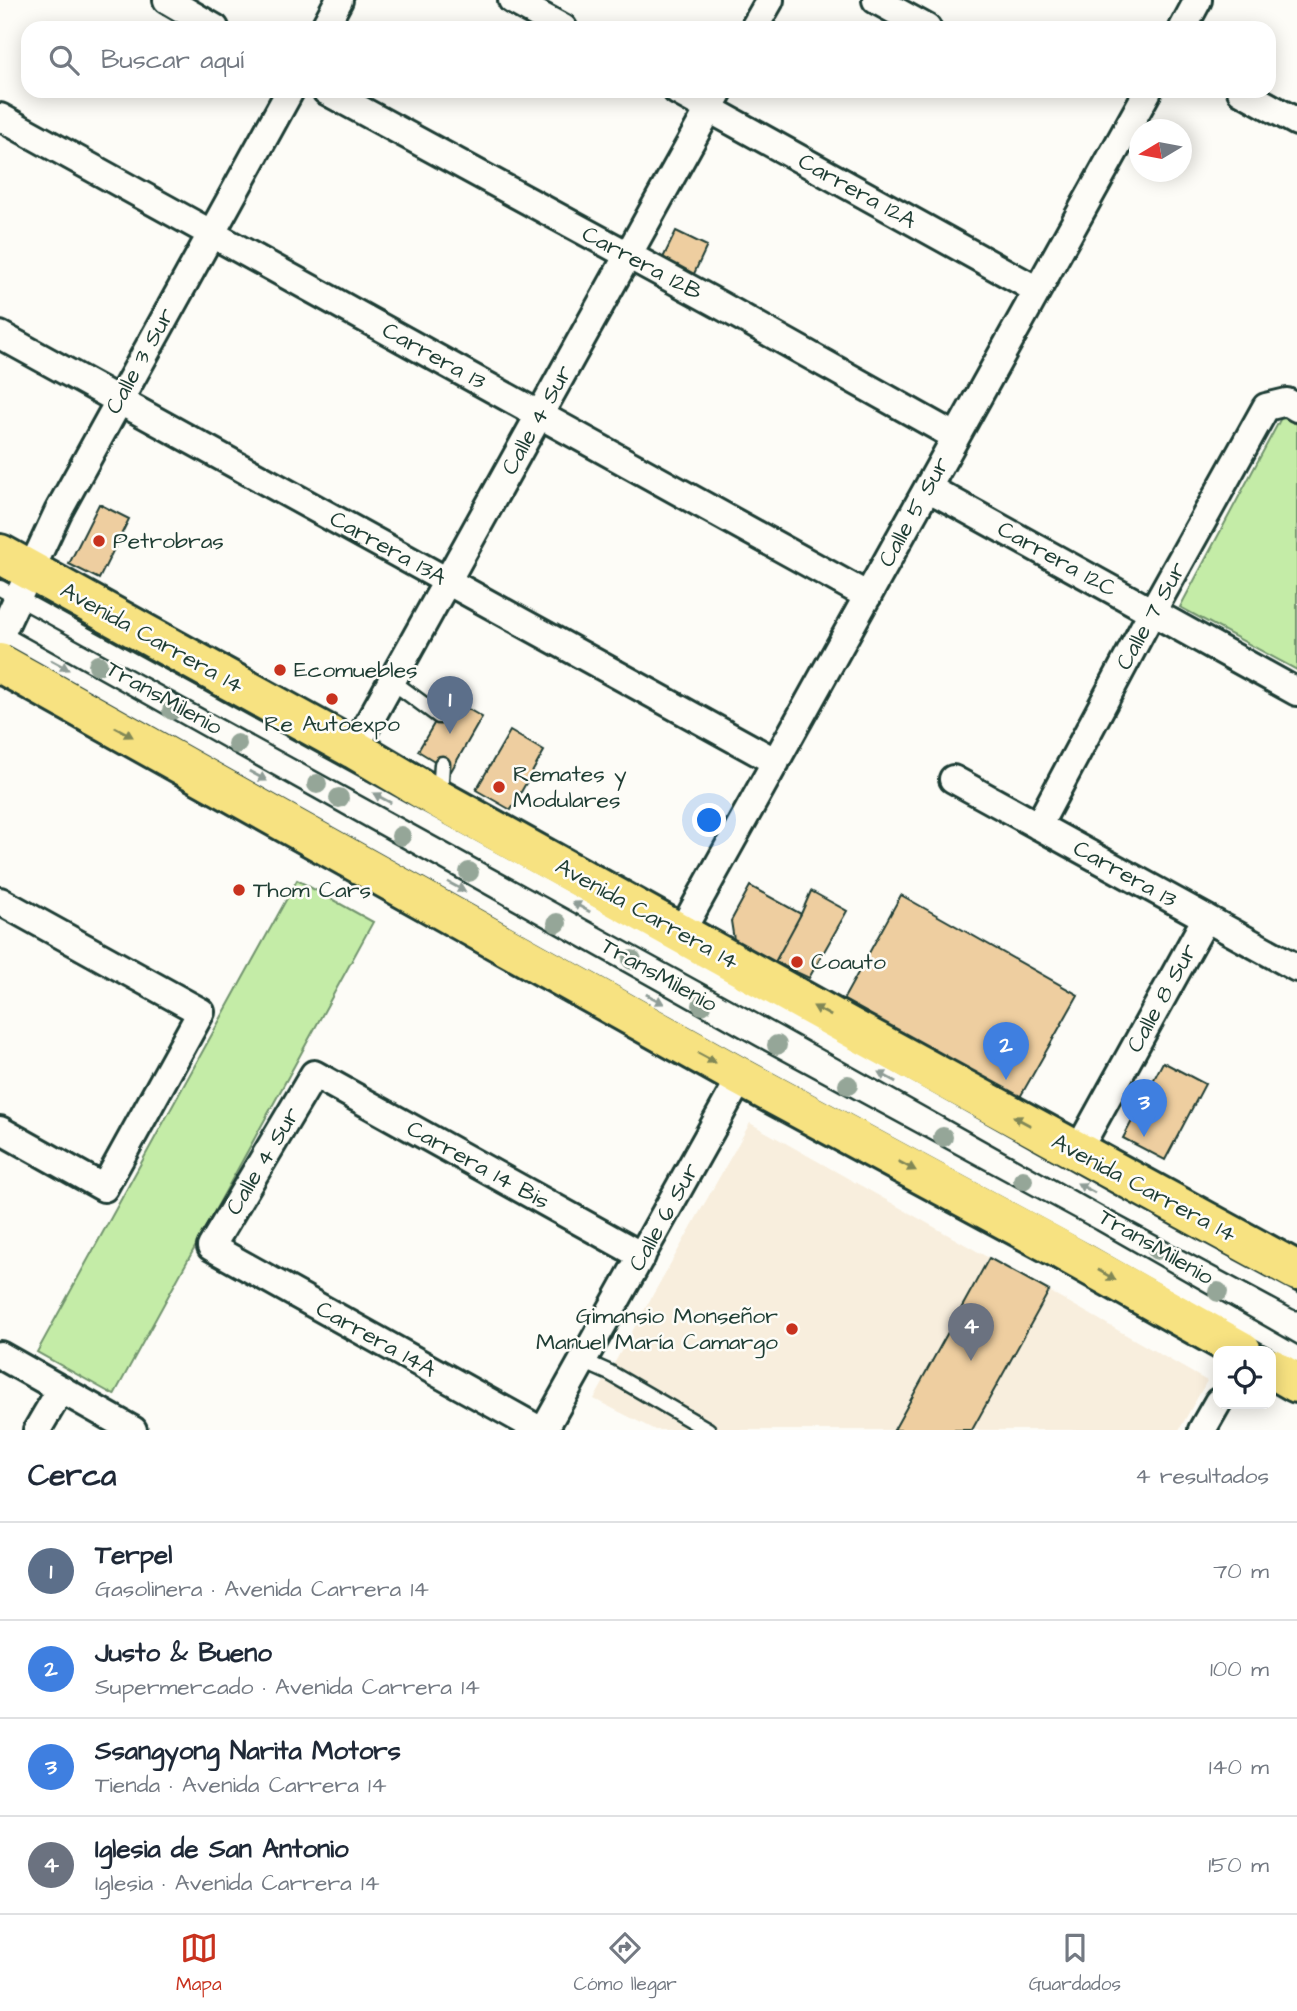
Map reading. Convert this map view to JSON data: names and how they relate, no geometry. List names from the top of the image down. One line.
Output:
{"streets":{"main road":["Avenida Carrera 14"],"street":["Carrera 12A","Carrera 12B","Carrera 13","Calle 3 Sur","Calle 4 Sur","Calle 5 Sur","Carrera 13A","Carrera 12C","Calle 7 Sur","Calle 8 Sur","Carrera 14 Bis","Calle 6 Sur","Carrera 14A"],"lane":["TransMilenio"]},"crossings":[["Carrera 12A","Calle 4 Sur"],["Carrera 12A","Calle 5 Sur"],["Carrera 12B","Calle 4 Sur"],["Carrera 12B","Calle 5 Sur"],["Carrera 13","Calle 3 Sur"],["Carrera 13","Calle 4 Sur"],["Carrera 13","Calle 5 Sur"],["Carrera 13","Calle 7 Sur"],["Carrera 13","Calle 8 Sur"],["Calle 3 Sur","Carrera 13A"],["Calle 3 Sur","Avenida Carrera 14"],["Calle 3 Sur","TransMilenio"],["Calle 4 Sur","Carrera 13A"],["Calle 4 Sur","Avenida Carrera 14"],["Calle 4 Sur","Carrera 14 Bis"],["Calle 4 Sur","Carrera 14A"],["Calle 5 Sur","Carrera 13A"],["Calle 5 Sur","Carrera 12C"],["Calle 5 Sur","Avenida Carrera 14"],["Carrera 12C","Calle 7 Sur"],["Avenida Carrera 14","TransMilenio"],["Avenida Carrera 14","Calle 8 Sur"],["Carrera 14 Bis","Calle 6 Sur"],["Calle 6 Sur","Carrera 14A"]],"places":["Petrobras","Ecomuebles","Re Autoexpo","Remates y Modulares","Thom Cars","Coauto","Gimansio Monseñor Manuel María Camargo"],"north":"left","page":{"search":"Buscar aquí","pins":["1","2","3","4"],"heading":["Cerca","4 resultados"],"list":[{"mark":"1","name":"Terpel","note":"Gasolinera · Avenida Carrera 14","value":"70 m"},{"mark":"2","name":"Justo & Bueno","note":"Supermercado · Avenida Carrera 14","value":"100 m"},{"mark":"3","name":"Ssangyong Narita Motors","note":"Tienda · Avenida Carrera 14","value":"140 m"},{"mark":"4","name":"Iglesia de San Antonio","note":"Iglesia · Avenida Carrera 14","value":"150 m"}],"nav":["Mapa","Cómo llegar","Guardados"]}}
